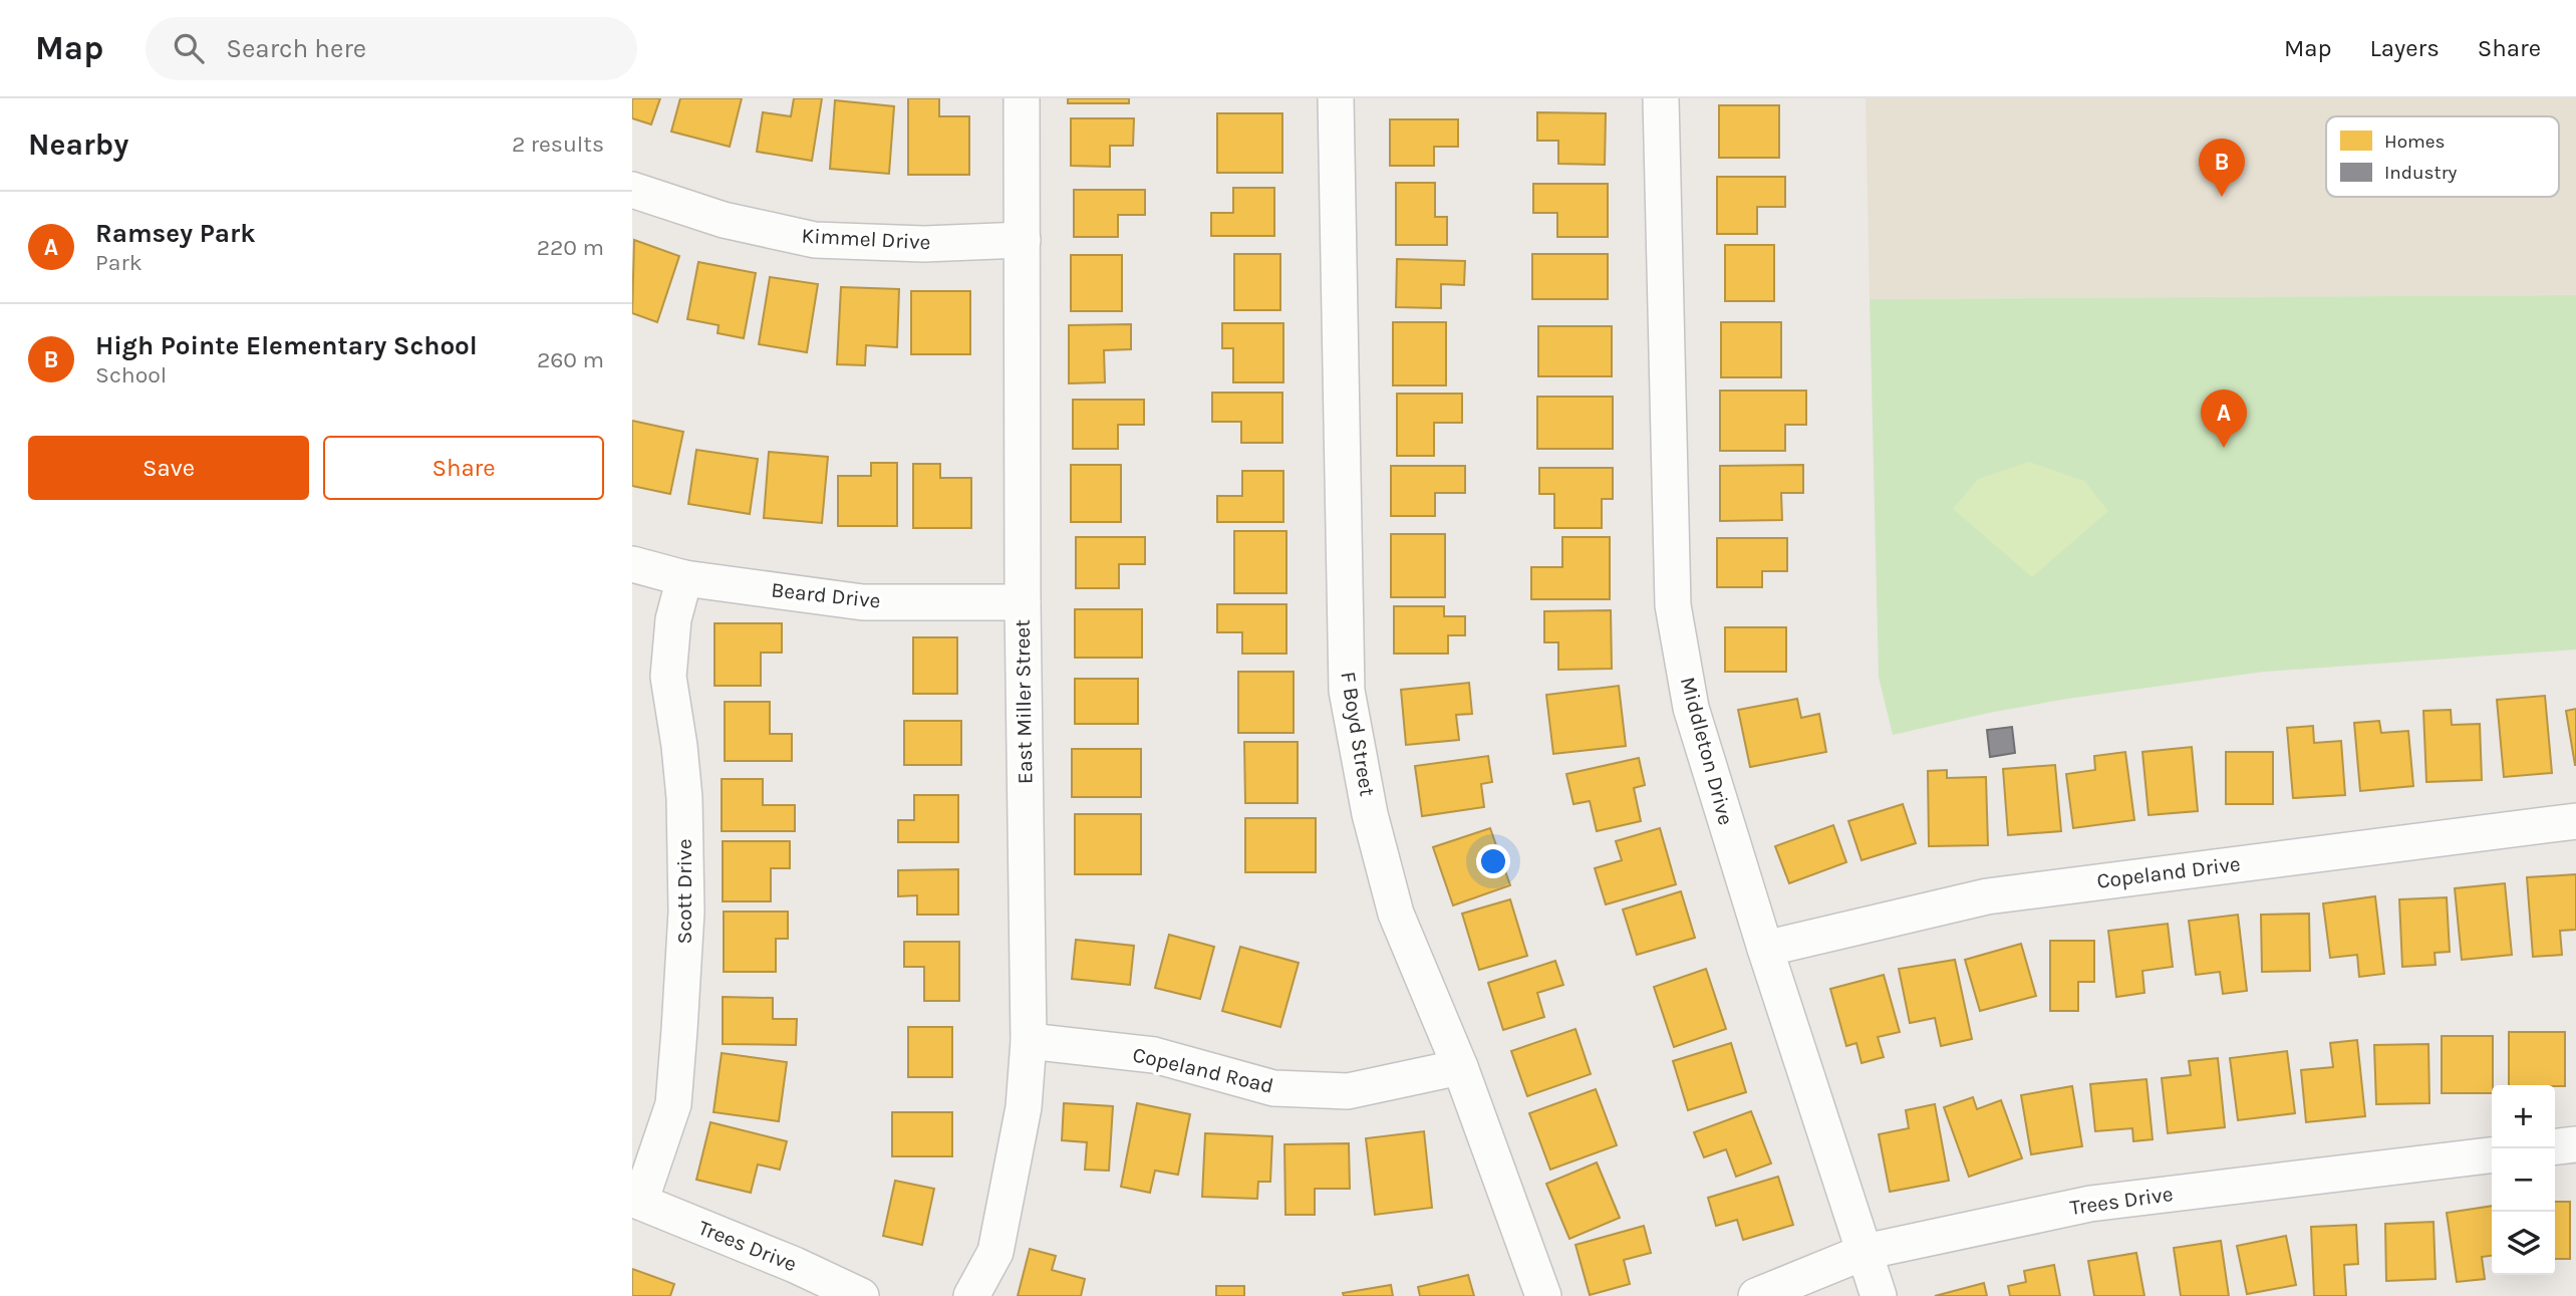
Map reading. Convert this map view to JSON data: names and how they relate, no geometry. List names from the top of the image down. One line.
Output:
{"streets":{"street":["Kimmel Drive","Beard Drive","East Miller Street","F Boyd Street","Middleton Drive","Copeland Drive","Scott Drive","Copeland Road","Trees Drive"]},"crossings":[["Kimmel Drive","East Miller Street"],["Beard Drive","East Miller Street"],["Beard Drive","Scott Drive"],["East Miller Street","Copeland Road"],["F Boyd Street","Copeland Road"],["Middleton Drive","Copeland Drive"],["Middleton Drive","Trees Drive"],["Scott Drive","Trees Drive"]],"legend":["Homes","Industry"],"page":{"header":"Map","search":"Search here","nav":["Map","Layers","Share"],"heading":["Nearby","2 results"],"pins":["B","A"],"list":[{"mark":"A","name":"Ramsey Park","note":"Park","value":"220 m"},{"mark":"B","name":"High Pointe Elementary School","note":"School","value":"260 m"}],"buttons":["Save","Share"],"map_buttons":["+","−"]}}
